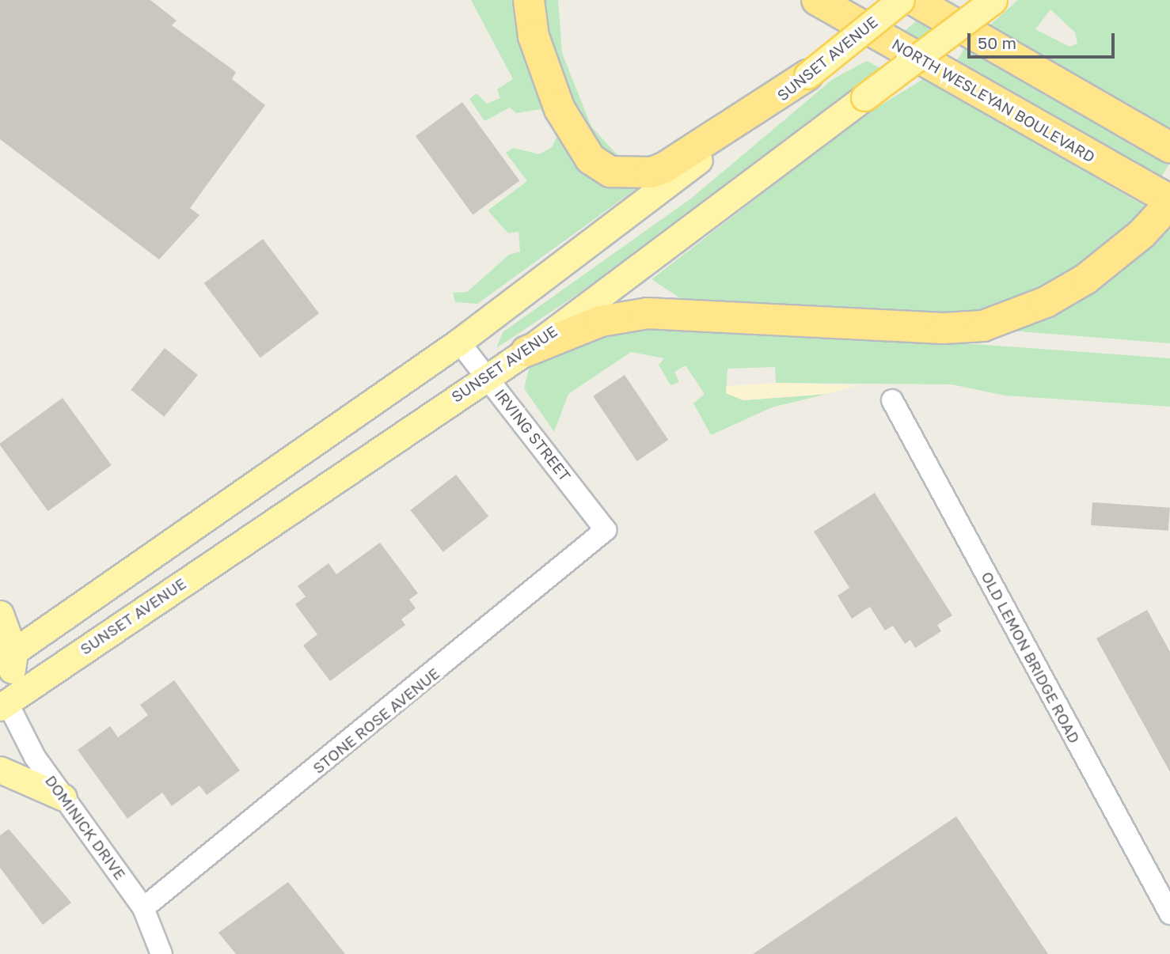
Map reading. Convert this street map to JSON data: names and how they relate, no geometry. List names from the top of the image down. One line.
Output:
{"streets":{"highway":["NORTH WESLEYAN BOULEVARD"],"main road":["SUNSET AVENUE"],"street":["IRVING STREET","OLD LEMON BRIDGE ROAD","STONE ROSE AVENUE","DOMINICK DRIVE"]},"crossings":[["SUNSET AVENUE","IRVING STREET"],["SUNSET AVENUE","DOMINICK DRIVE"],["IRVING STREET","STONE ROSE AVENUE"],["STONE ROSE AVENUE","DOMINICK DRIVE"]],"scale_bar":"50 m"}
